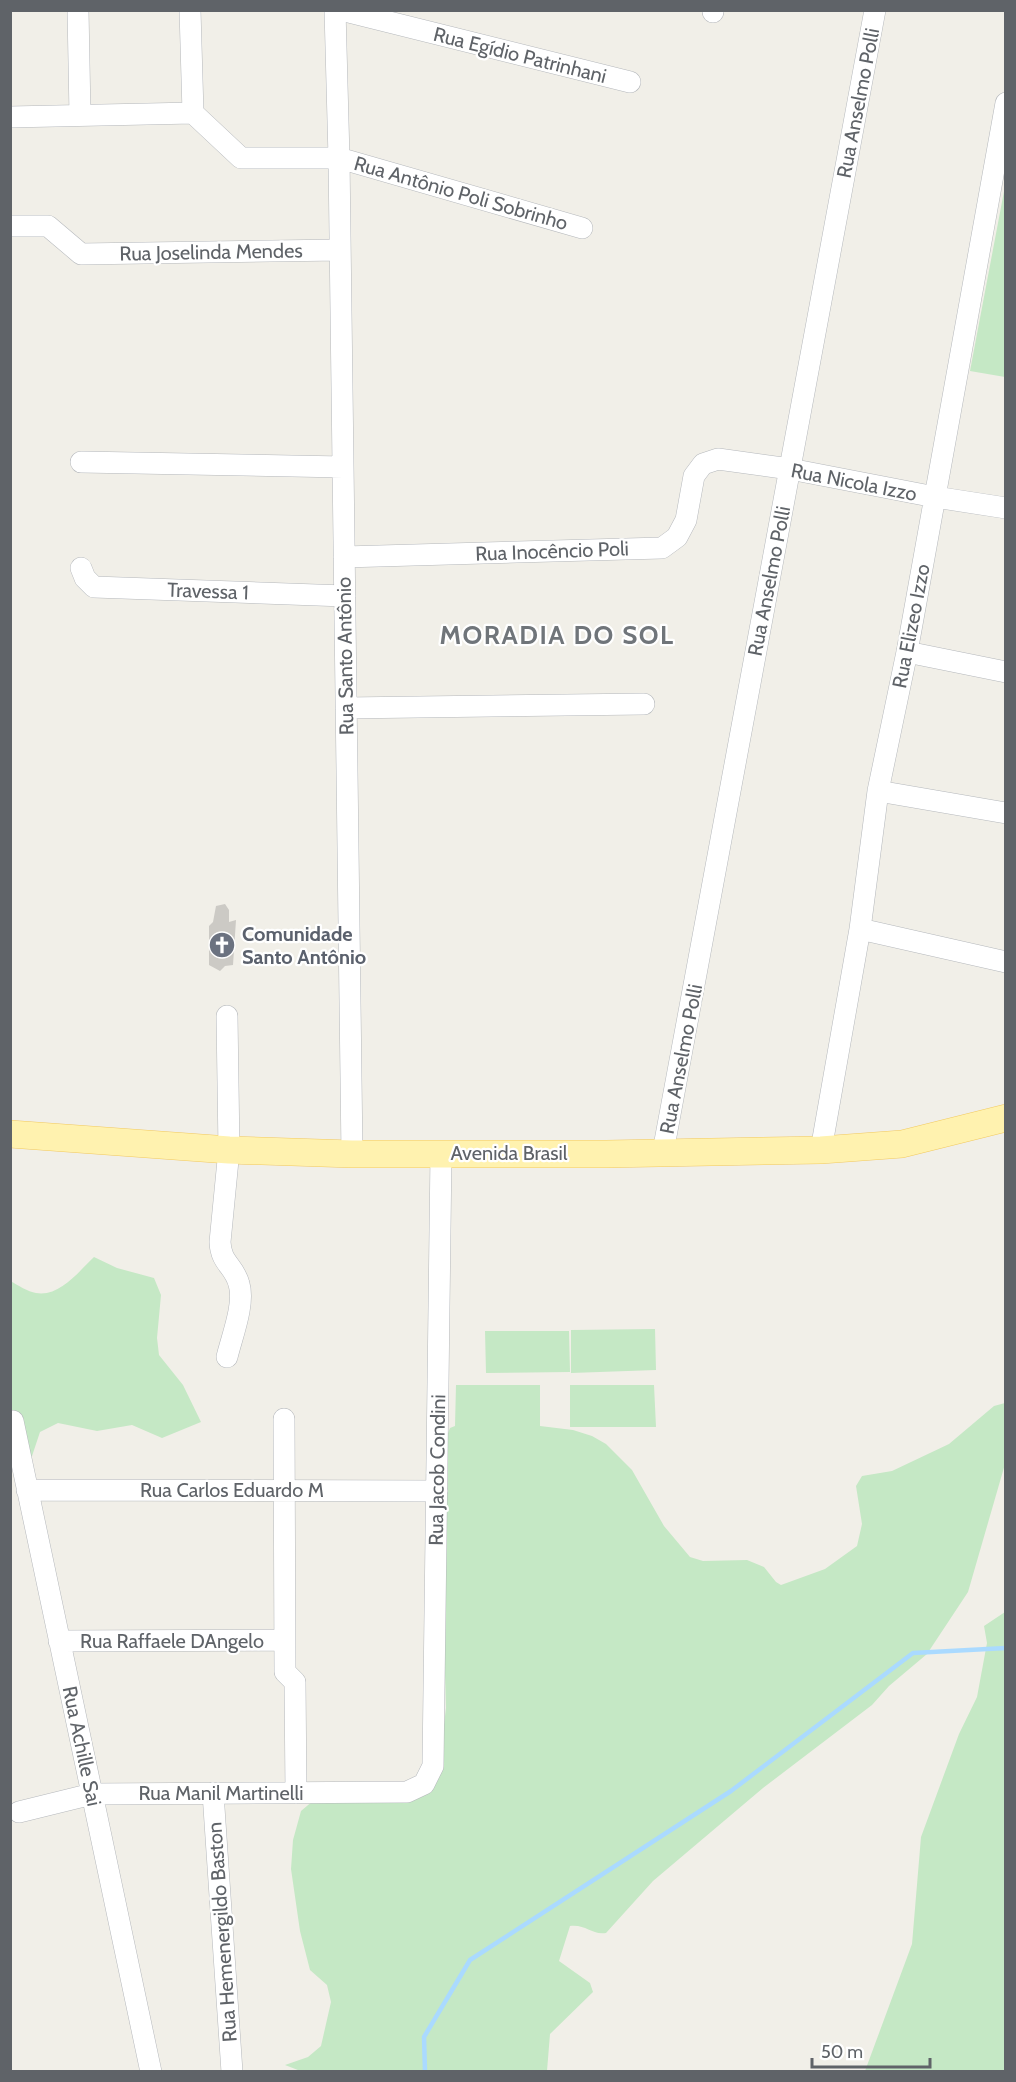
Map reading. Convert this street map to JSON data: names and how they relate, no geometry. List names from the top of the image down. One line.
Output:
{"streets":{"main road":["Avenida Brasil"],"street":["Rua Egídio Patrinhani","Rua Anselmo Polli","Rua Antônio Poli Sobrinho","Rua Joselinda Mendes","Rua Nicola Izzo","Rua Inocêncio Poli","Travessa 1","Rua Elizeo Izzo","Rua Santo Antônio","Rua Jacob Condini","Rua Carlos Eduardo M","Rua Raffaele DAngelo","Rua Achille Sai","Rua Manil Martinelli","Rua Hemenergildo Baston"]},"crossings":[["Rua Anselmo Polli","Rua Nicola Izzo"],["Rua Anselmo Polli","Avenida Brasil"],["Rua Antônio Poli Sobrinho","Rua Santo Antônio"],["Rua Joselinda Mendes","Rua Santo Antônio"],["Rua Nicola Izzo","Rua Inocêncio Poli"],["Rua Nicola Izzo","Rua Elizeo Izzo"],["Rua Inocêncio Poli","Rua Santo Antônio"],["Travessa 1","Rua Santo Antônio"],["Rua Elizeo Izzo","Avenida Brasil"],["Rua Santo Antônio","Avenida Brasil"],["Avenida Brasil","Rua Jacob Condini"],["Rua Jacob Condini","Rua Carlos Eduardo M"],["Rua Jacob Condini","Rua Manil Martinelli"],["Rua Carlos Eduardo M","Rua Achille Sai"],["Rua Raffaele DAngelo","Rua Achille Sai"],["Rua Achille Sai","Rua Manil Martinelli"],["Rua Manil Martinelli","Rua Hemenergildo Baston"]],"districts":["MORADIA DO SOL"],"places":{"church":["Comunidade Santo Antônio"]},"scale_bar":"50 m"}
